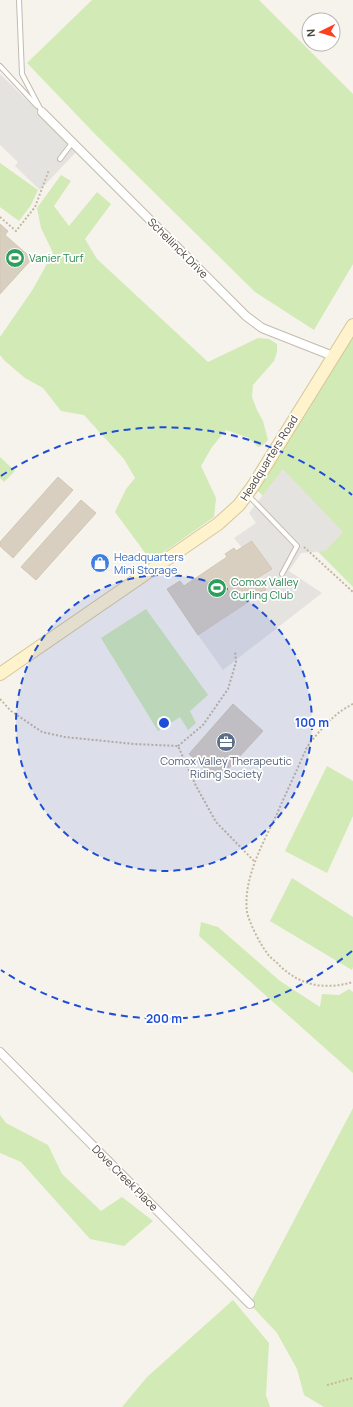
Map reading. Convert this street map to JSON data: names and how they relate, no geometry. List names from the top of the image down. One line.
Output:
{"streets":{"main road":["Headquarters Road"],"street":["Schellinck Drive","Dove Creek Place"]},"crossings":[["Schellinck Drive","Headquarters Road"]],"places":{"sports":["Vanier Turf","Comox Valley Curling Club"],"shop":["Headquarters Mini Storage"],"office":["Comox Valley Therapeutic Riding Society"]},"north":"left","rings":["100 m","200 m"]}
